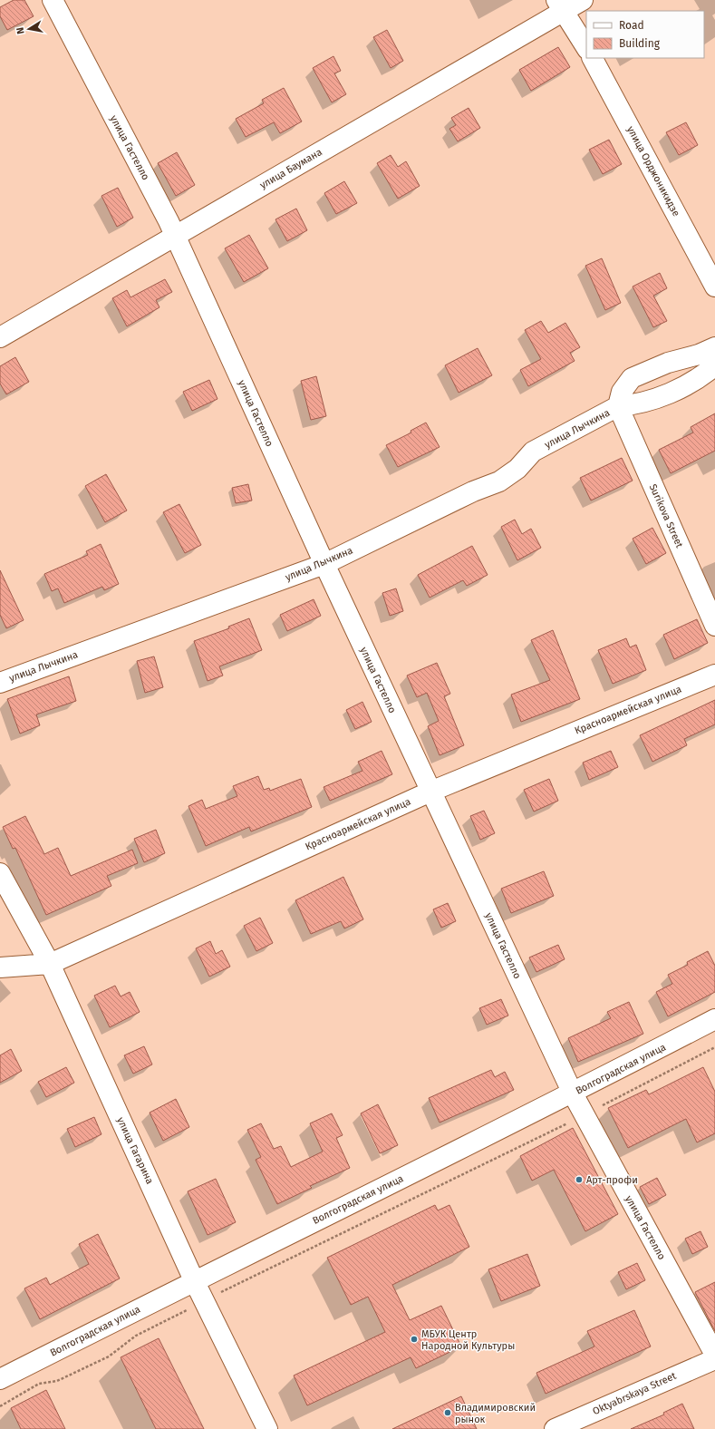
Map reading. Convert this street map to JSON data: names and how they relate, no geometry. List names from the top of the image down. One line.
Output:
{"streets":{"street":["улица Гастелло","улица Баумана","улица Орджоникидзе","улица Лычкина","Surikova Street","Красноармейская улица","Волгоградская улица","улица Гагарина","Oktyabrskaya Street"]},"crossings":[["улица Гастелло","улица Баумана"],["улица Гастелло","улица Лычкина"],["улица Гастелло","Красноармейская улица"],["улица Гастелло","Волгоградская улица"],["улица Лычкина","Surikova Street"],["Красноармейская улица","улица Гагарина"],["Волгоградская улица","улица Гагарина"]],"places":["Арт-профи","МБУК Центр Народной Культуры","Владимировский рынок"],"legend":["Road","Building"],"north":"left"}
